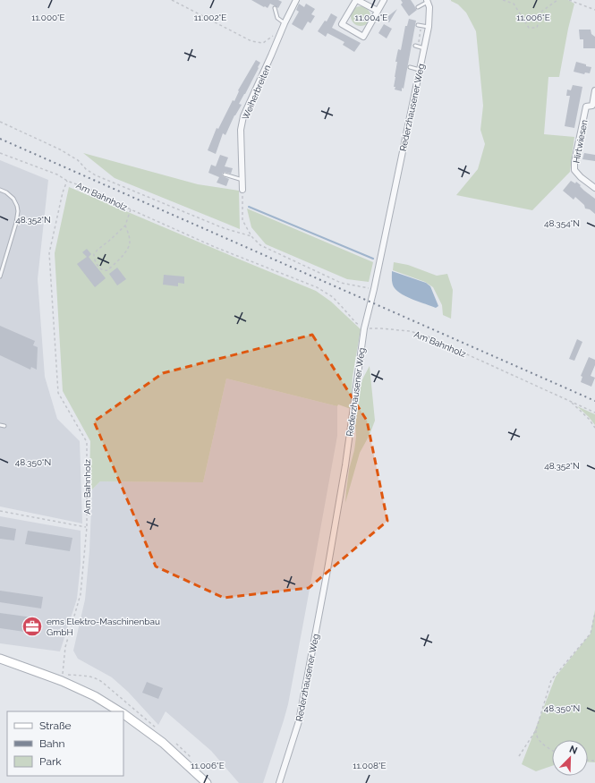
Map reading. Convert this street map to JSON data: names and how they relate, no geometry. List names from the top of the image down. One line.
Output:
{"streets":{"street":["Weiherbreiten","Rederzhausener Weg","Hirtwiesen"],"path":["Am Bahnholz"]},"crossings":[["Rederzhausener Weg","Am Bahnholz"]],"places":{"office":["ems Elektro-Maschinenbau GmbH"]},"legend":["Straße","Bahn","Park"],"north":"top right","coordinates":["11.000°E","11.002°E","11.004°E","11.006°E","48.352°N","48.354°N","48.350°N","11.008°E"]}
